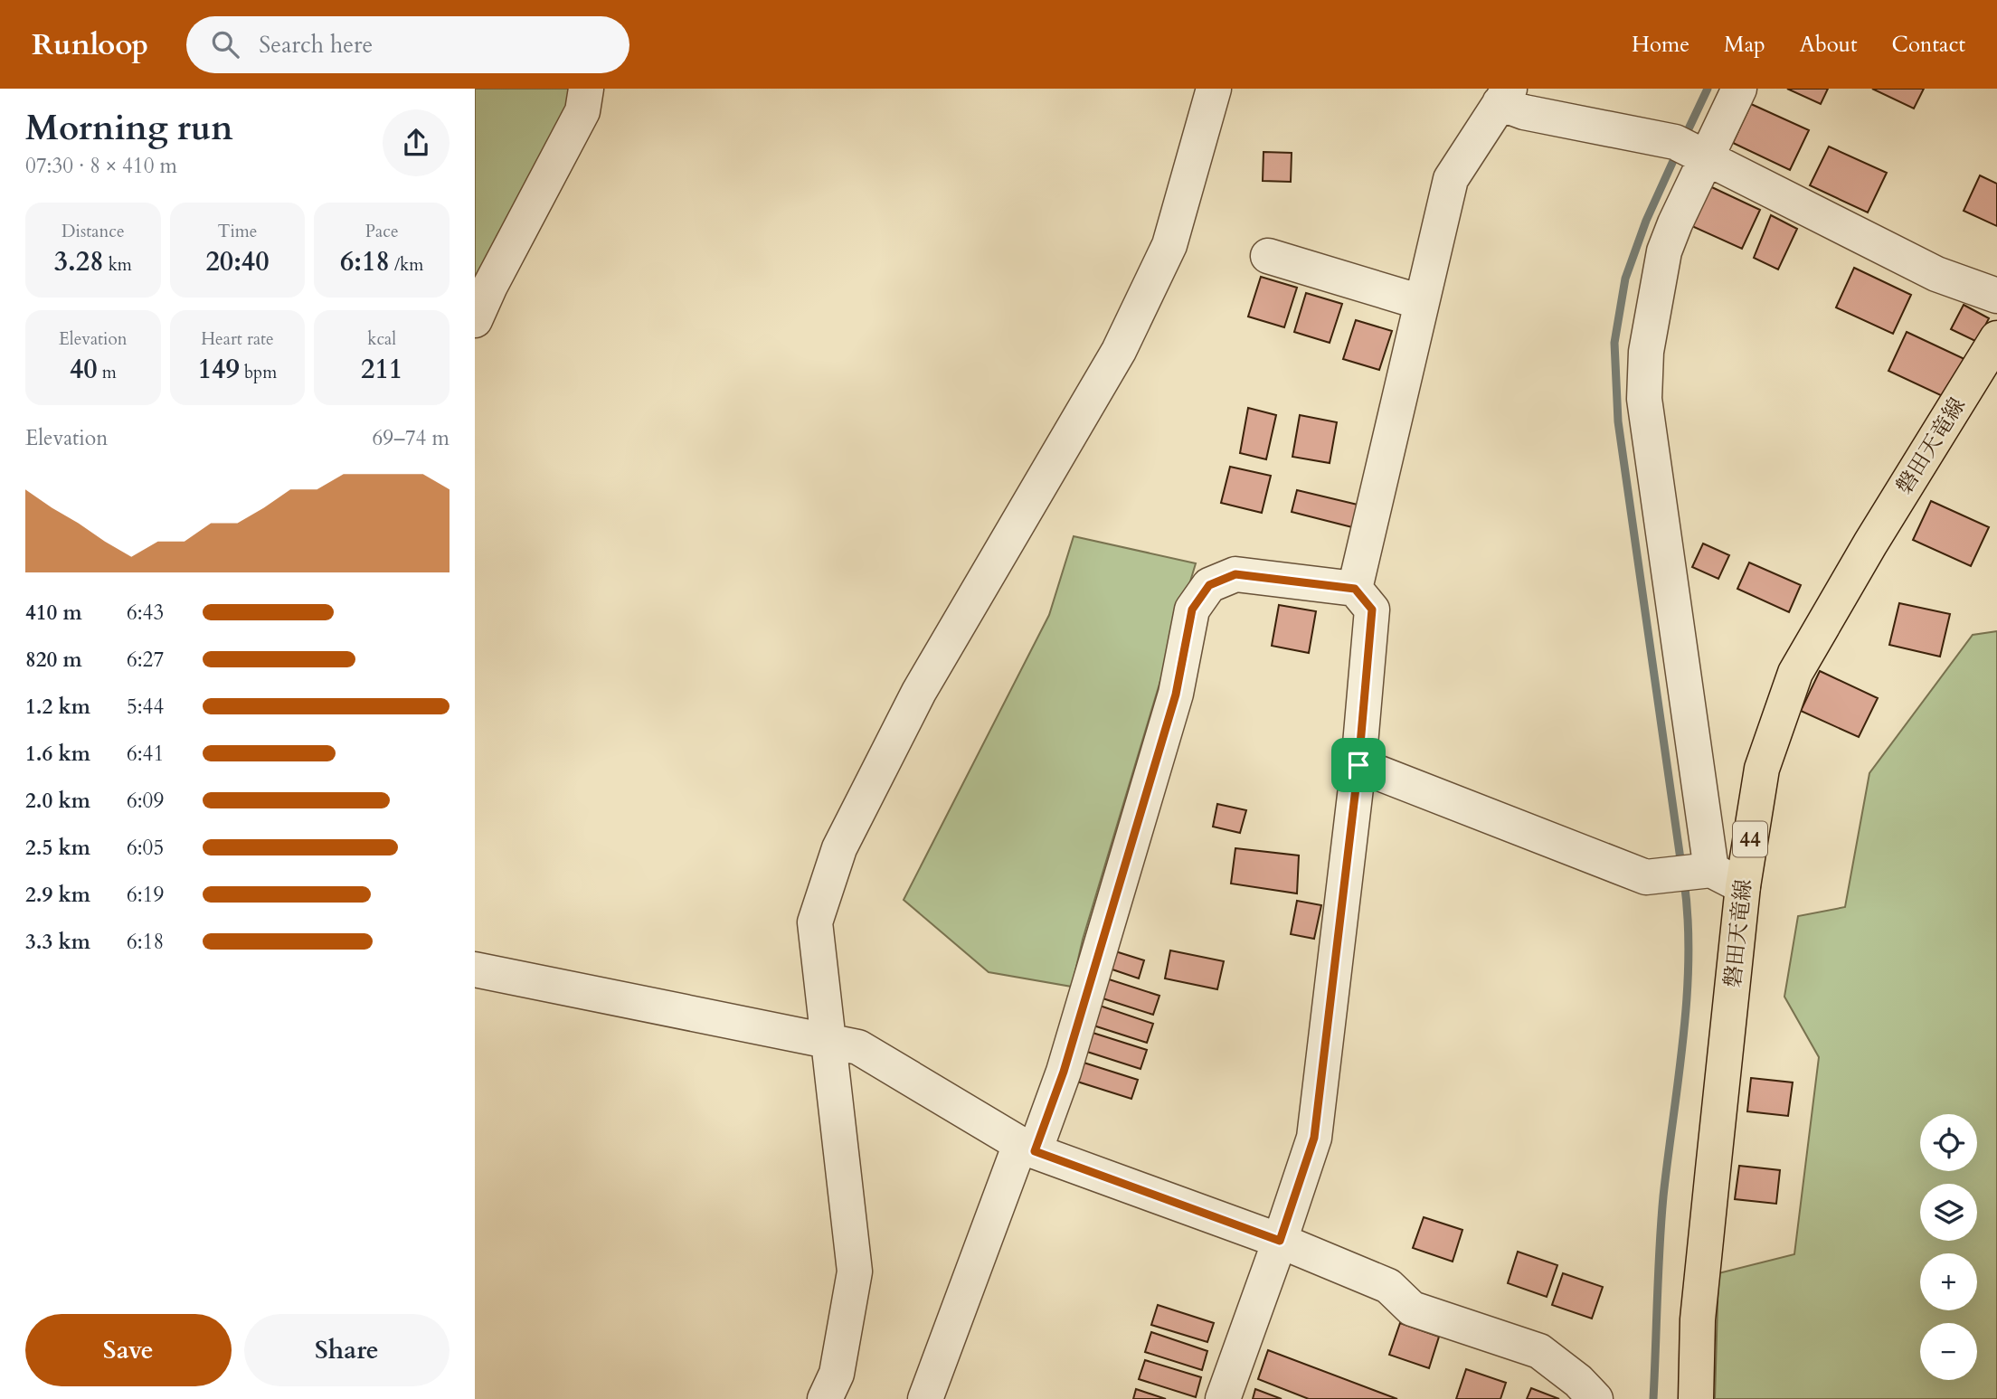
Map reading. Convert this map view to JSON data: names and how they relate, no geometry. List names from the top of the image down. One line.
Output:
{"streets":{"main road":["磐田天竜線","44"]},"page":{"header":"Runloop","search":"Search here","nav":["Home","Map","About","Contact"],"heading":["Morning run","07:30 · 8 × 410 m"],"stats":[["Distance","3.28 km"],["Time","20:40"],["Pace","6:18 /km"],["Elevation","40 m"],["Heart rate","149 bpm"],["kcal","211"]],"chart":["Elevation","69–74 m"],"list":[{"name":"410 m","note":"6:43"},{"name":"820 m","note":"6:27"},{"name":"1.2 km","note":"5:44"},{"name":"1.6 km","note":"6:41"},{"name":"2.0 km","note":"6:09"},{"name":"2.5 km","note":"6:05"},{"name":"2.9 km","note":"6:19"},{"name":"3.3 km","note":"6:18"}],"map_buttons":["+","−"],"buttons":["Save","Share"]}}
